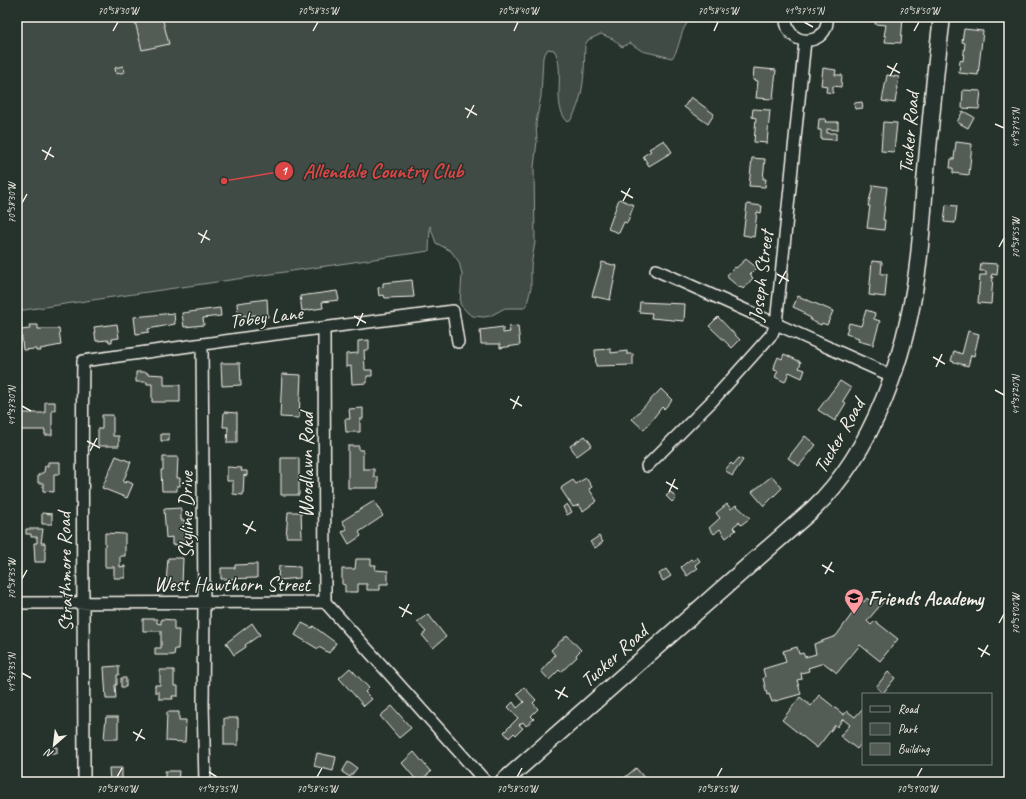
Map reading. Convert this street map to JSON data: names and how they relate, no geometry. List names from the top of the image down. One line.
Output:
{"streets":{"main road":["Tucker Road"],"street":["Joseph Street","Tobey Lane","Woodlawn Road","Skyline Drive","Strathmore Road","West Hawthorn Street"]},"crossings":[["Tobey Lane","Woodlawn Road"],["Tobey Lane","Skyline Drive"],["Tobey Lane","Strathmore Road"],["Woodlawn Road","West Hawthorn Street"],["Skyline Drive","West Hawthorn Street"],["Strathmore Road","West Hawthorn Street"]],"places":{"other":["Allendale Country Club"],"school or university":["Friends Academy"]},"legend":["Road","Park","Building"],"north":"bottom left","coordinates":["70°58'30\"W","70°58'35\"W","70°58'40\"W","70°58'45\"W","41°37'15\"N","70°58'50\"W","70°58'55\"W","41°37'20\"N","41°37'30\"N","70°59'00\"W","41°37'35\"N"]}
